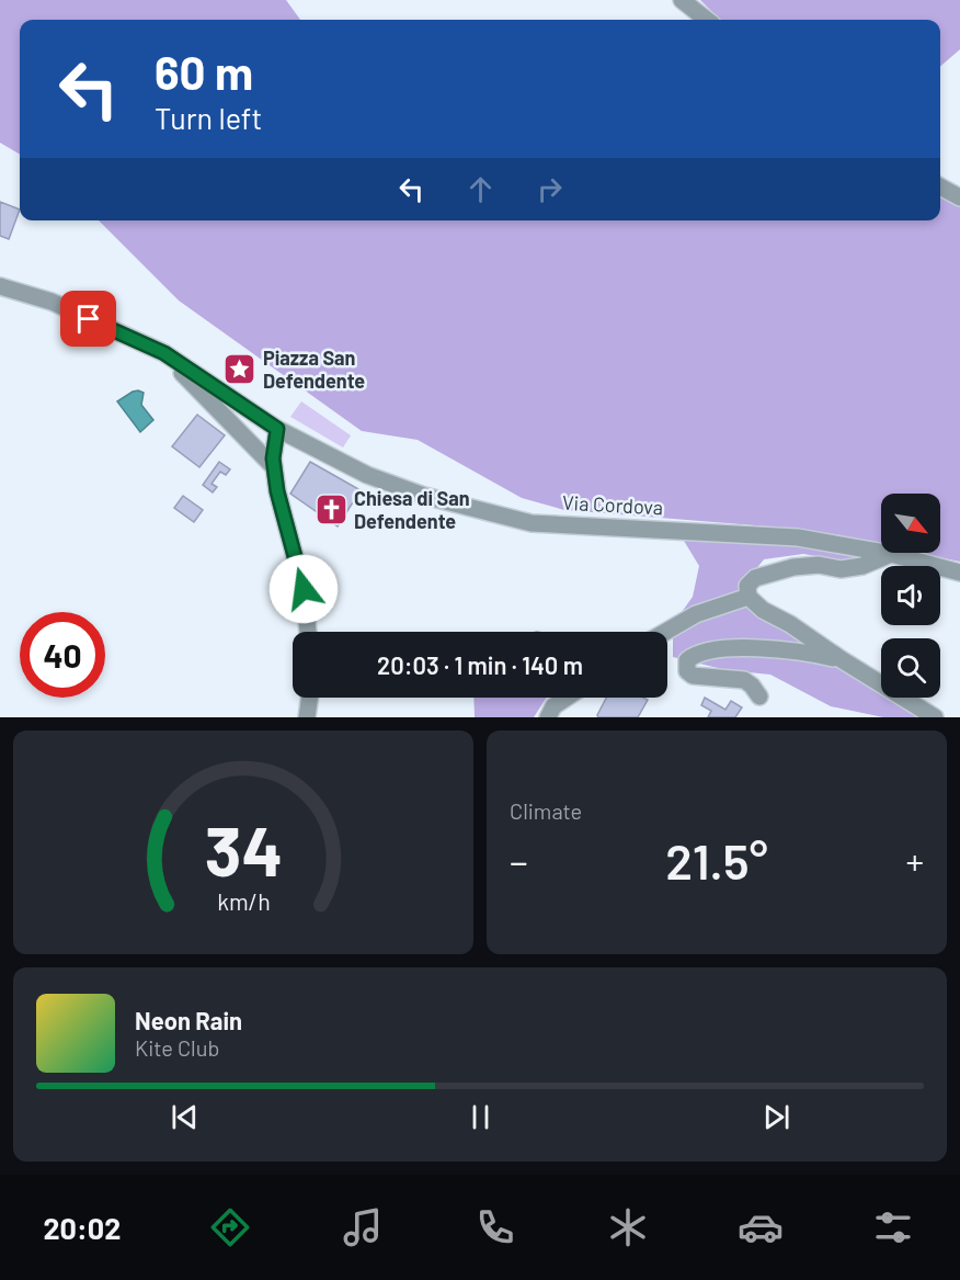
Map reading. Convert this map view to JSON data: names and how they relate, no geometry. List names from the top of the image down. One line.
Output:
{"streets":{"street":["Via Cordova"]},"places":{"place":["Piazza San Defendente"],"church":["Chiesa di San Defendente"]},"north":"bottom right","page":{"turn":["60 m","Turn left"],"limit":"40","trip":"20:03 · 1 min · 140 m","tile":"Climate","heat":["−","21.5°","+"],"song":["Neon Rain","Kite Club"],"tabs":"20:02","gauge":["34","km/h"]}}
